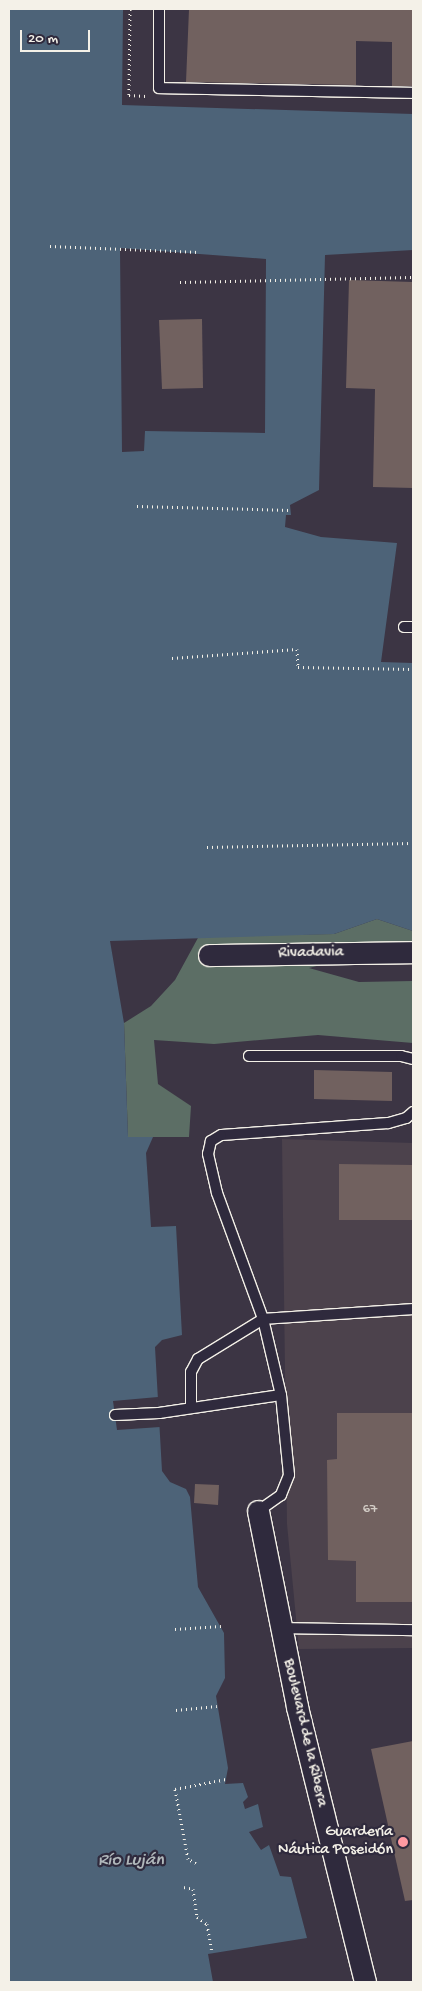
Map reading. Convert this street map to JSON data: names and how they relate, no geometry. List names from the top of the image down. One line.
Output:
{"streets":{"street":["Rivadavia","Boulevard de la Ribera"]},"water":["Río Luján"],"places":["Guardería Náutica Poseidón"],"house_numbers":["67"],"scale_bar":"20 m"}
